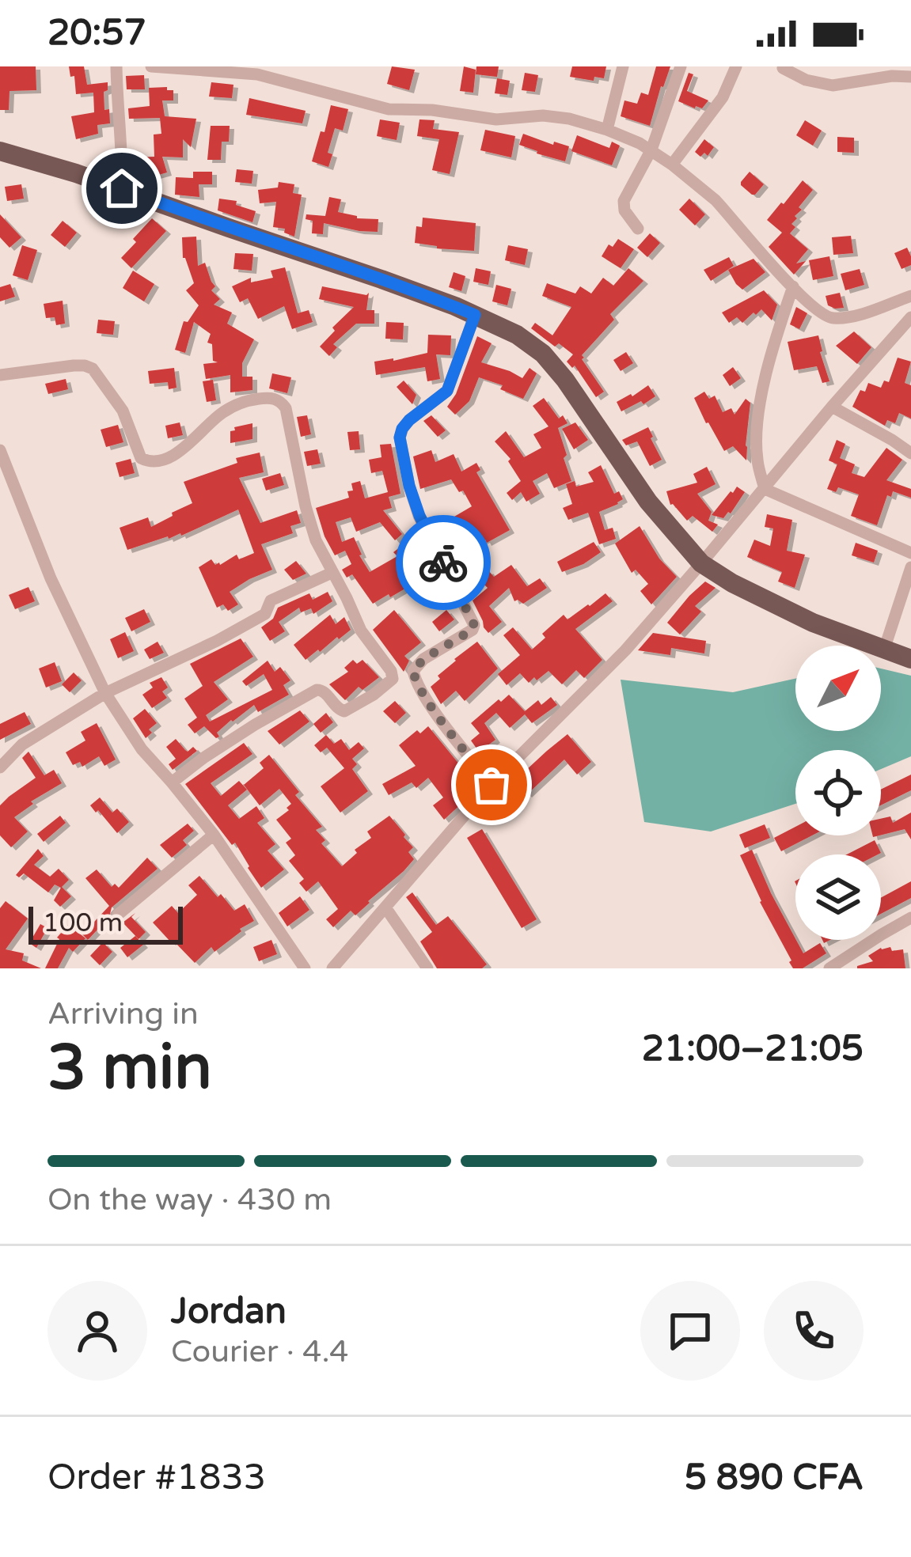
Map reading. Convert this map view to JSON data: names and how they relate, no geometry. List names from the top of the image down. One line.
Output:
{"scale_bar":"100 m","north":"top right","page":{"status":"20:57","scale":"100 m","heading":["3 min","Arriving in","21:00–21:05"],"panel":["Jordan","Courier · 4.4","Order #1833","5 890 CFA"],"bar":"On the way · 430 m"}}
